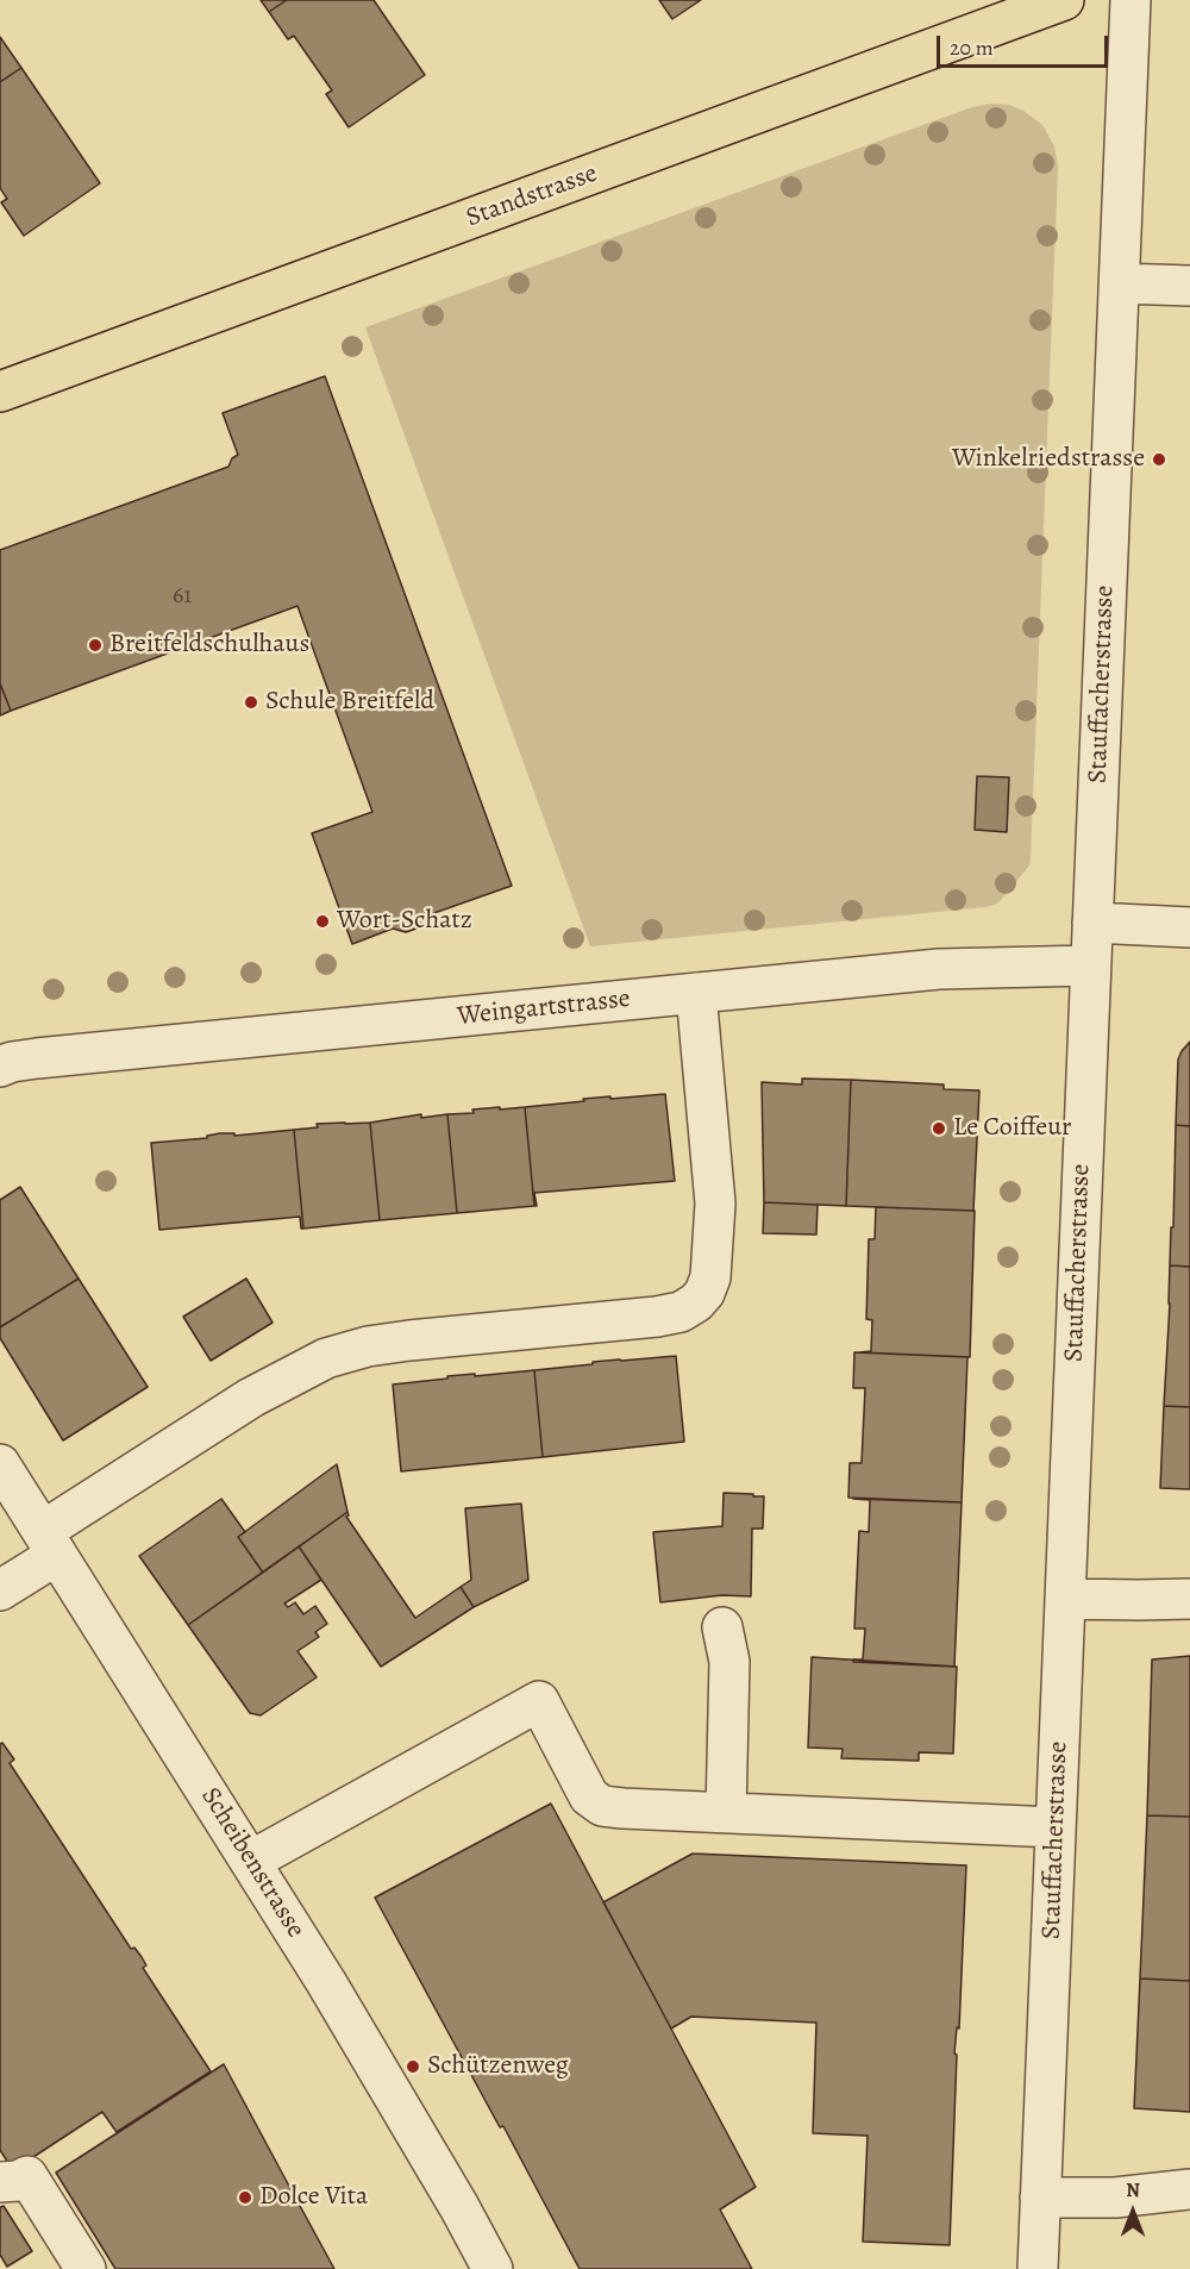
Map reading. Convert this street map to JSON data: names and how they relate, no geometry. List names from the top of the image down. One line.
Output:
{"streets":{"main road":["Standstrasse"],"street":["Stauffacherstrasse","Weingartstrasse","Scheibenstrasse"]},"crossings":[["Stauffacherstrasse","Weingartstrasse"]],"places":["Winkelriedstrasse","Breitfeldschulhaus","Schule Breitfeld","Wort-Schatz","Le Coiffeur","Schützenweg","Dolce Vita"],"house_numbers":["61"],"scale_bar":"20 m","north":"top"}
